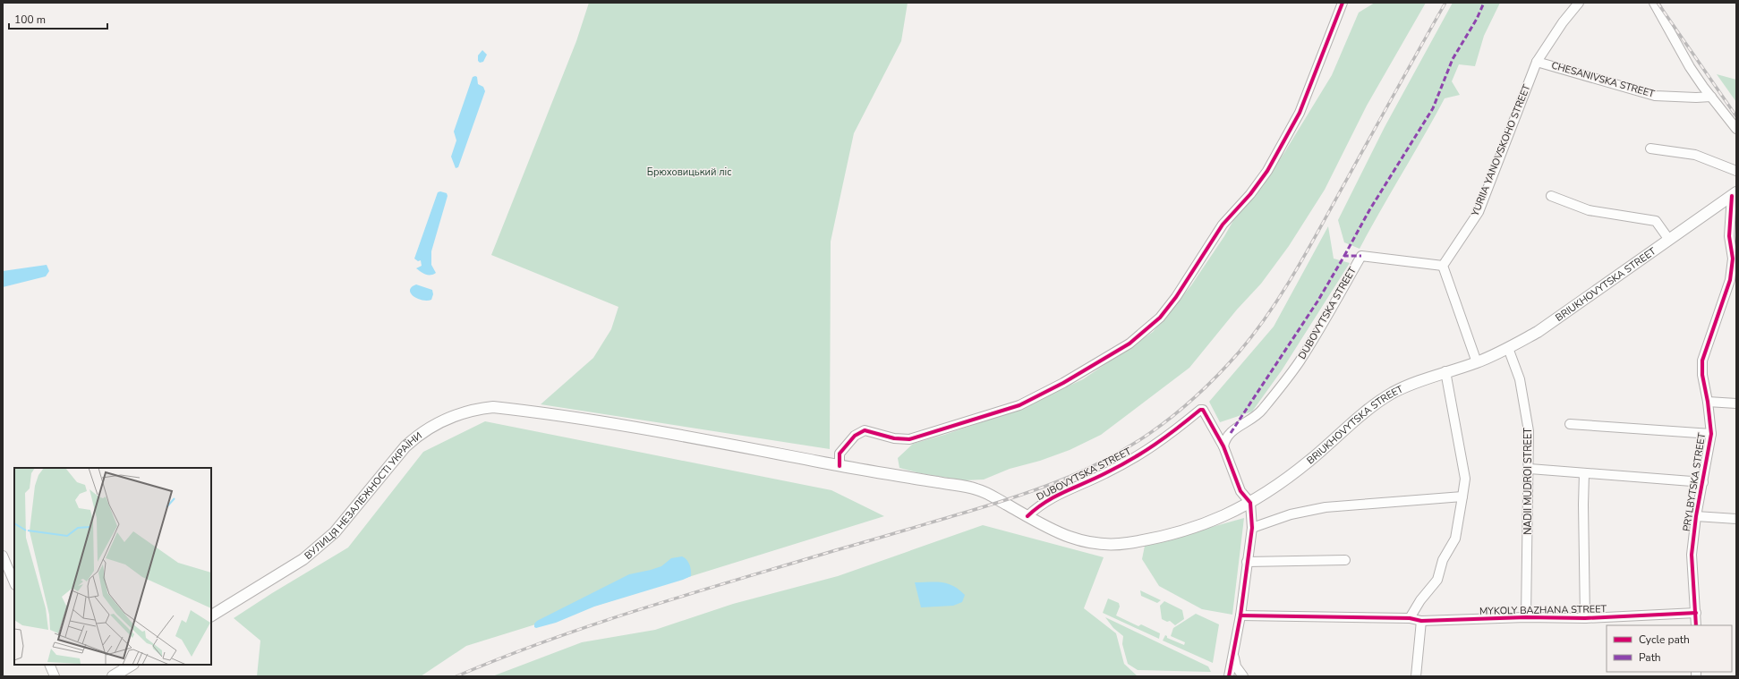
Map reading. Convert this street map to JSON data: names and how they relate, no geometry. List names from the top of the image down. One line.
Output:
{"streets":{"main road":["BRIUKHOVYTSKA STREET","ВУЛИЦЯ НЕЗАЛЕЖНОСТІ УКРАЇНИ"],"street":["CHESANIVSKA STREET","YURIIA YANOVSKOHO STREET","DUBOVYTSKA STREET","NADII MUDROI STREET","PRYLBYTSKA STREET","MYKOLY BAZHANA STREET"]},"crossings":[["CHESANIVSKA STREET","YURIIA YANOVSKOHO STREET"],["YURIIA YANOVSKOHO STREET","DUBOVYTSKA STREET"],["BRIUKHOVYTSKA STREET","DUBOVYTSKA STREET"],["BRIUKHOVYTSKA STREET","NADII MUDROI STREET"],["BRIUKHOVYTSKA STREET","PRYLBYTSKA STREET"],["BRIUKHOVYTSKA STREET","ВУЛИЦЯ НЕЗАЛЕЖНОСТІ УКРАЇНИ"],["NADII MUDROI STREET","PRYLBYTSKA STREET"],["NADII MUDROI STREET","MYKOLY BAZHANA STREET"],["PRYLBYTSKA STREET","MYKOLY BAZHANA STREET"]],"parks":["Брюховицький ліс"],"legend":["Cycle path","Path"],"scale_bar":"100 m"}
